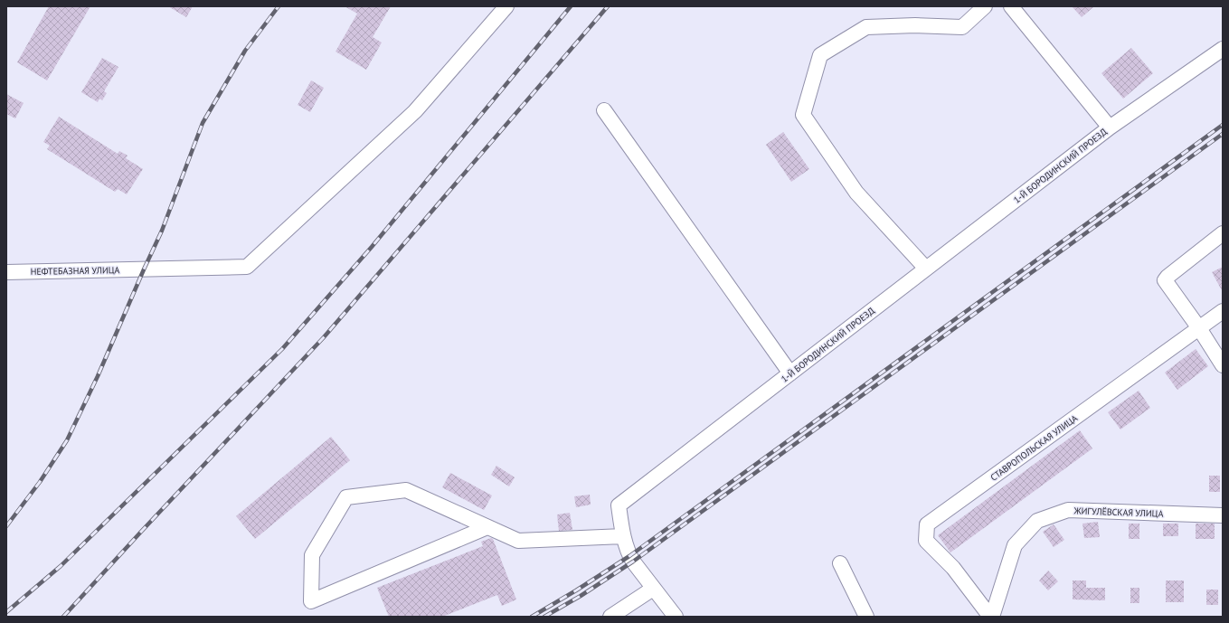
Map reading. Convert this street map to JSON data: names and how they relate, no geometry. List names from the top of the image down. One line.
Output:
{"streets":{"street":["1-Й БОРОДИНСКИЙ ПРОЕЗД","НЕФТЕБАЗНАЯ УЛИЦА","СТАВРОПОЛЬСКАЯ УЛИЦА","ЖИГУЛЁВСКАЯ УЛИЦА"]},"crossings":[["СТАВРОПОЛЬСКАЯ УЛИЦА","ЖИГУЛЁВСКАЯ УЛИЦА"]]}
